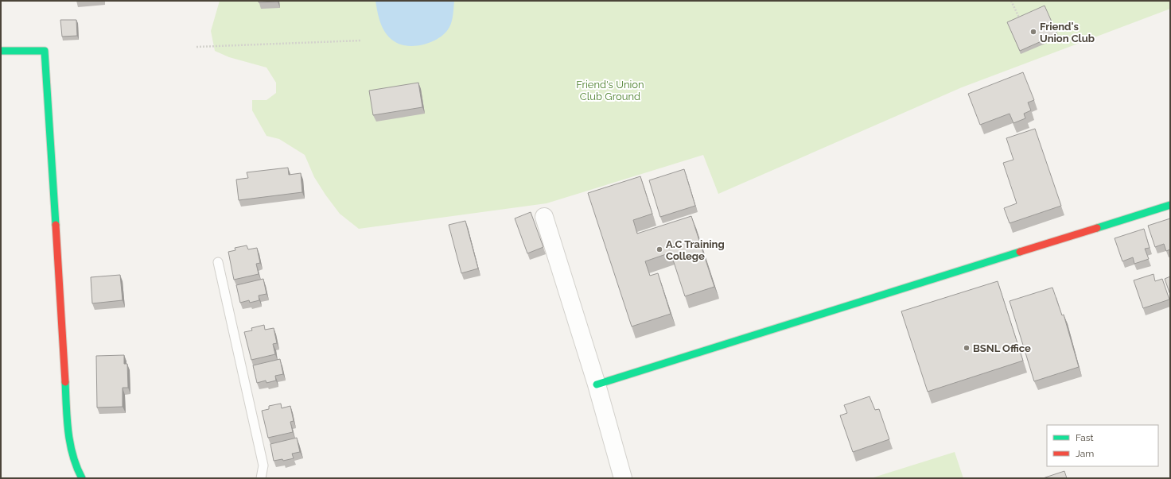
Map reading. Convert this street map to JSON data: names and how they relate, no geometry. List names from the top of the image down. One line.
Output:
{"parks":["Friend's Union Club Ground"],"places":["Friend's Union Club","A.C Training College","BSNL Office"],"legend":["Fast","Jam"]}
